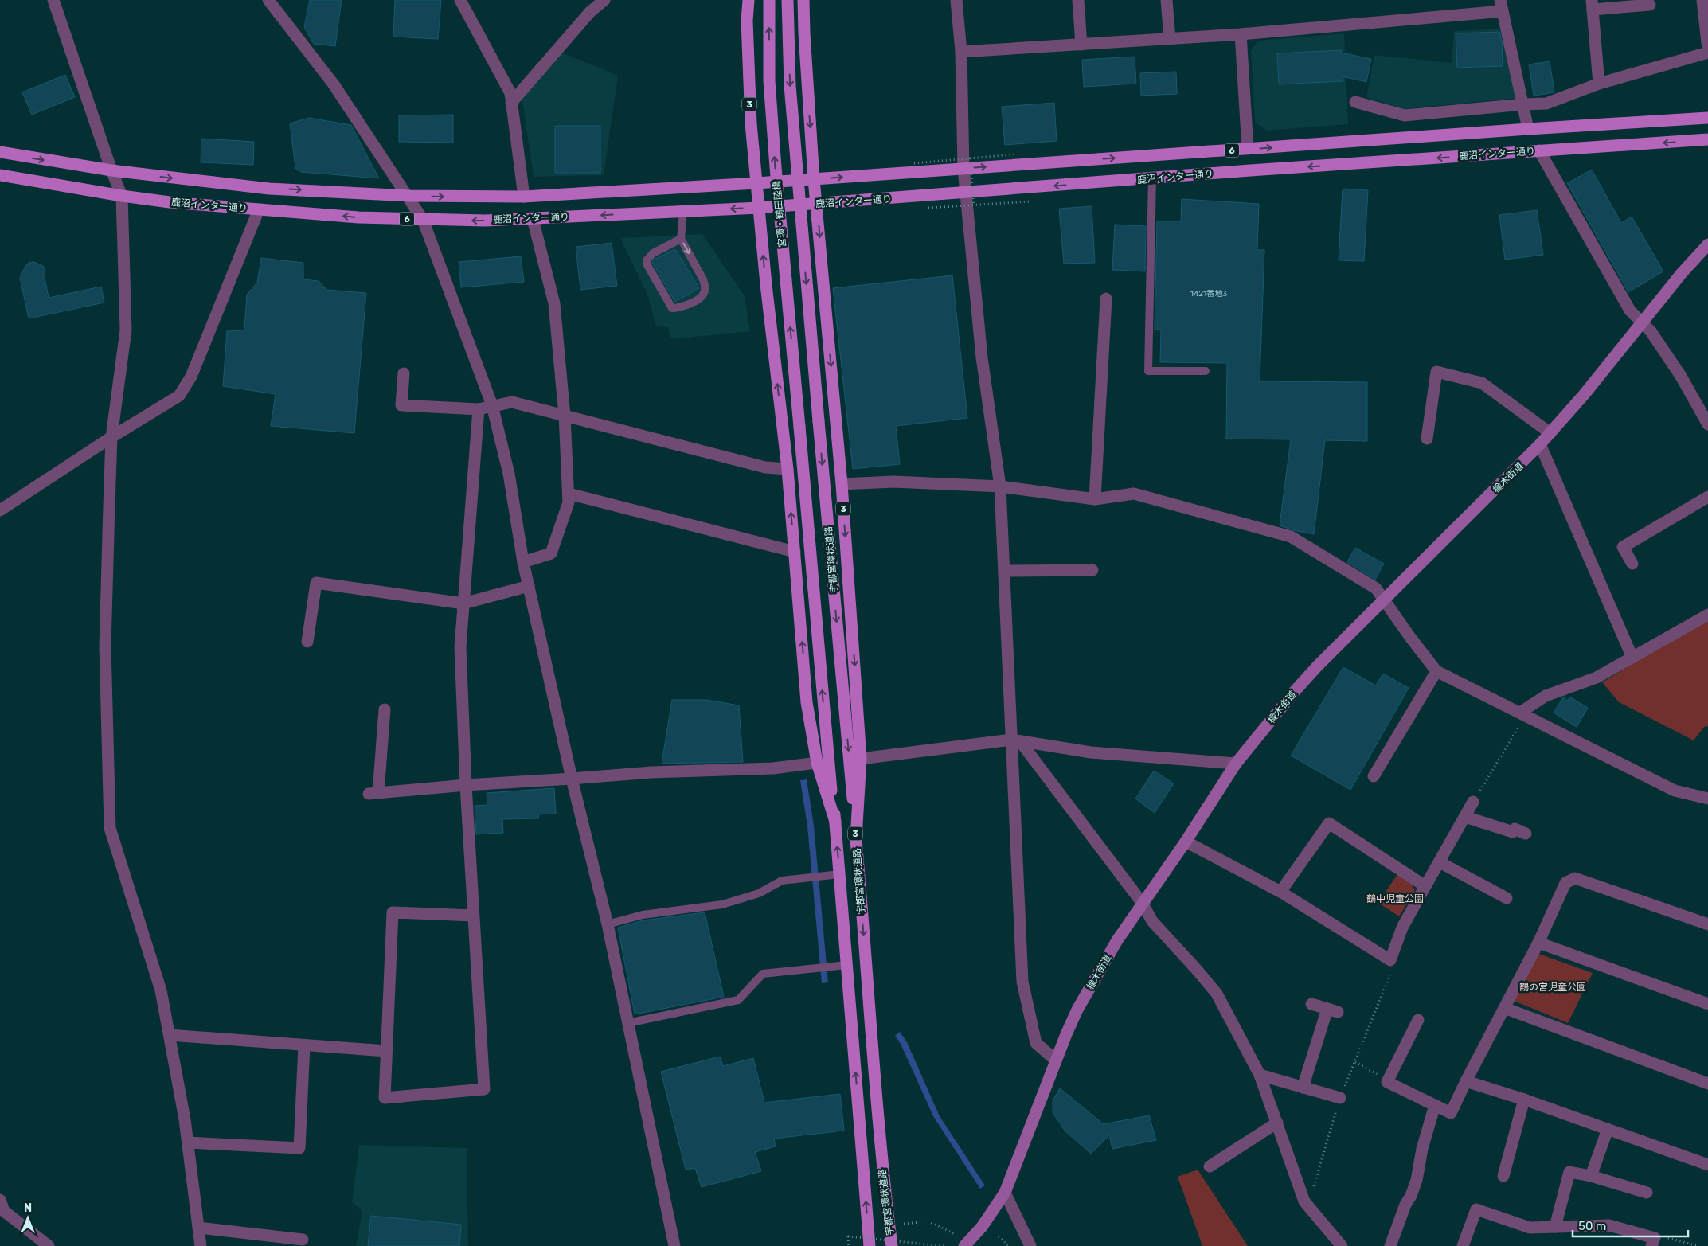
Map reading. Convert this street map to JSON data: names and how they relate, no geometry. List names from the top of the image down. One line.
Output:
{"streets":{"main road":["3","6","鹿沼インター通り","宮環・鶴田陸橋","宇都宮環状道路"],"street":["楡木街道"]},"crossings":[["3","6"],["3","鹿沼インター通り"],["3","宇都宮環状道路"],["宮環・鶴田陸橋","宇都宮環状道路"]],"parks":["鶴中児童公園","鶴の宮児童公園"],"house_numbers":["1421番地3"],"scale_bar":"50 m","north":"top"}
